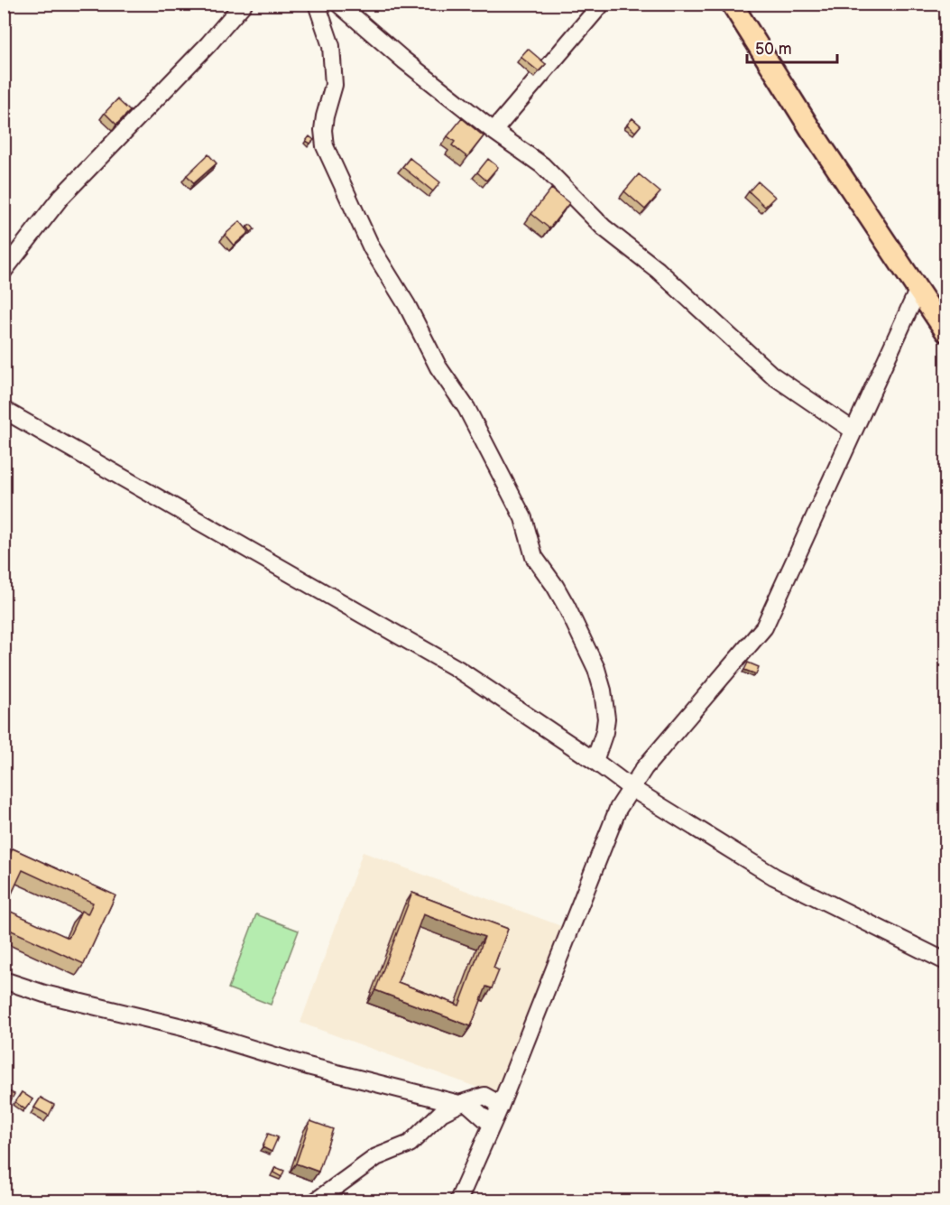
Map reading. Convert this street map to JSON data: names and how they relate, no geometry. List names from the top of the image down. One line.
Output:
{"scale_bar":"50 m"}
